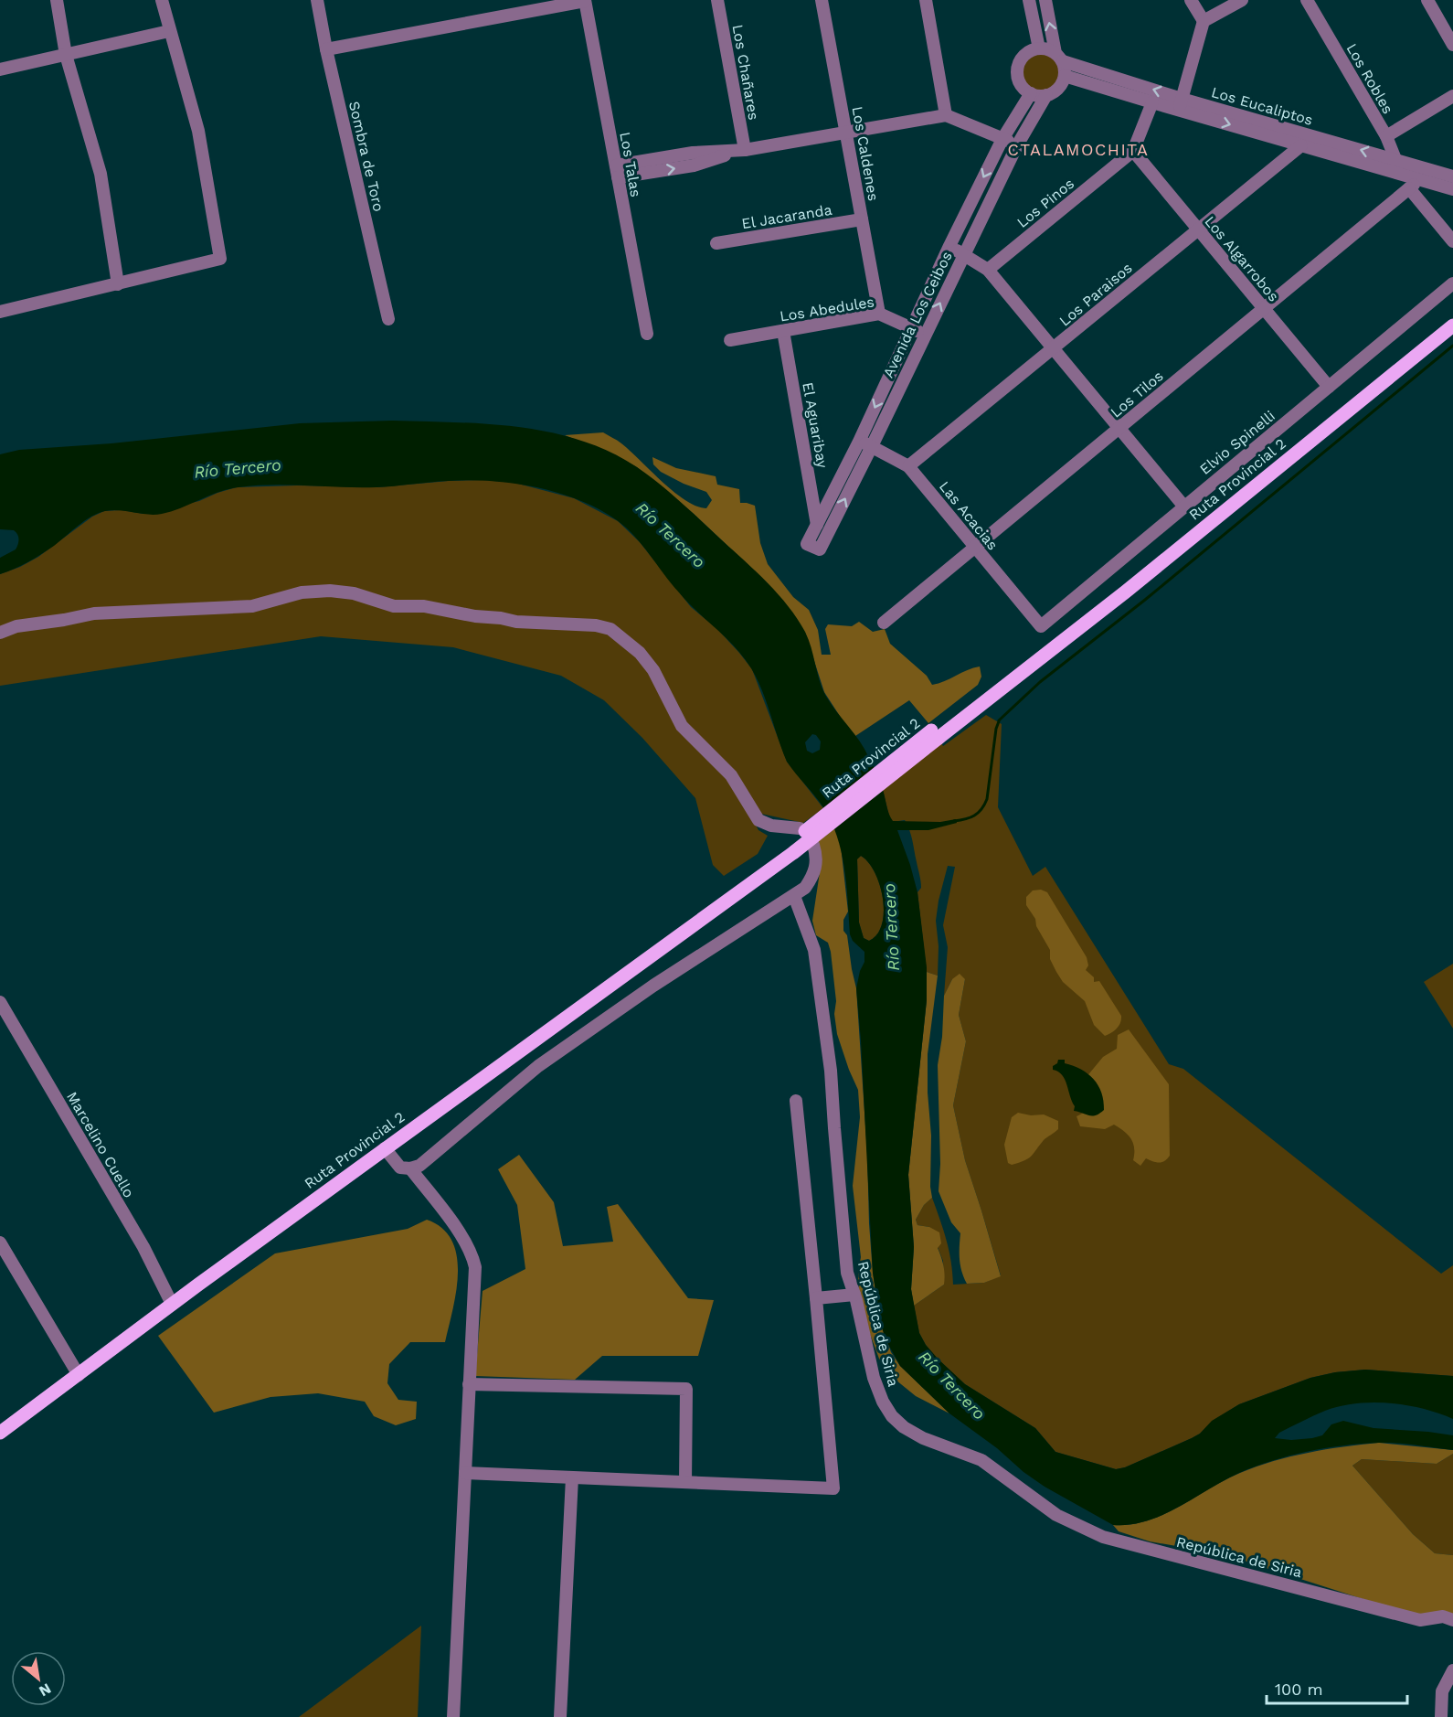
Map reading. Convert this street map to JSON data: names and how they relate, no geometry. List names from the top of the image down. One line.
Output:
{"streets":{"main road":["Ruta Provincial 2"],"street":["Los Chañares","Los Robles","Los Eucaliptos","Los Caldenes","Sombra de Toro","Los Talas","Los Pinos","El Jacaranda","Los Algarrobos","Los Paraisos","Los Abedules","Avenida Los Ceibos","Los Tilos","El Aguaribay","Elvio Spinelli","Las Acacias","Marcelino Cuello","República de Siria"]},"crossings":[["Los Robles","Los Eucaliptos"],["Los Eucaliptos","Los Pinos"],["Los Eucaliptos","Los Paraisos"],["Los Eucaliptos","Avenida Los Ceibos"],["Los Caldenes","El Jacaranda"],["Los Caldenes","Los Abedules"],["Los Pinos","Los Algarrobos"],["Los Algarrobos","Los Paraisos"],["Los Algarrobos","Los Tilos"],["Los Algarrobos","Elvio Spinelli"],["Los Paraisos","Las Acacias"],["Los Abedules","Avenida Los Ceibos"],["Los Abedules","El Aguaribay"],["Avenida Los Ceibos","El Aguaribay"],["Avenida Los Ceibos","Las Acacias"],["Los Tilos","Las Acacias"],["Elvio Spinelli","Las Acacias"],["Ruta Provincial 2","Marcelino Cuello"]],"districts":["CTALAMOCHITA"],"water":["Río Tercero"],"scale_bar":"100 m","north":"bottom right"}
